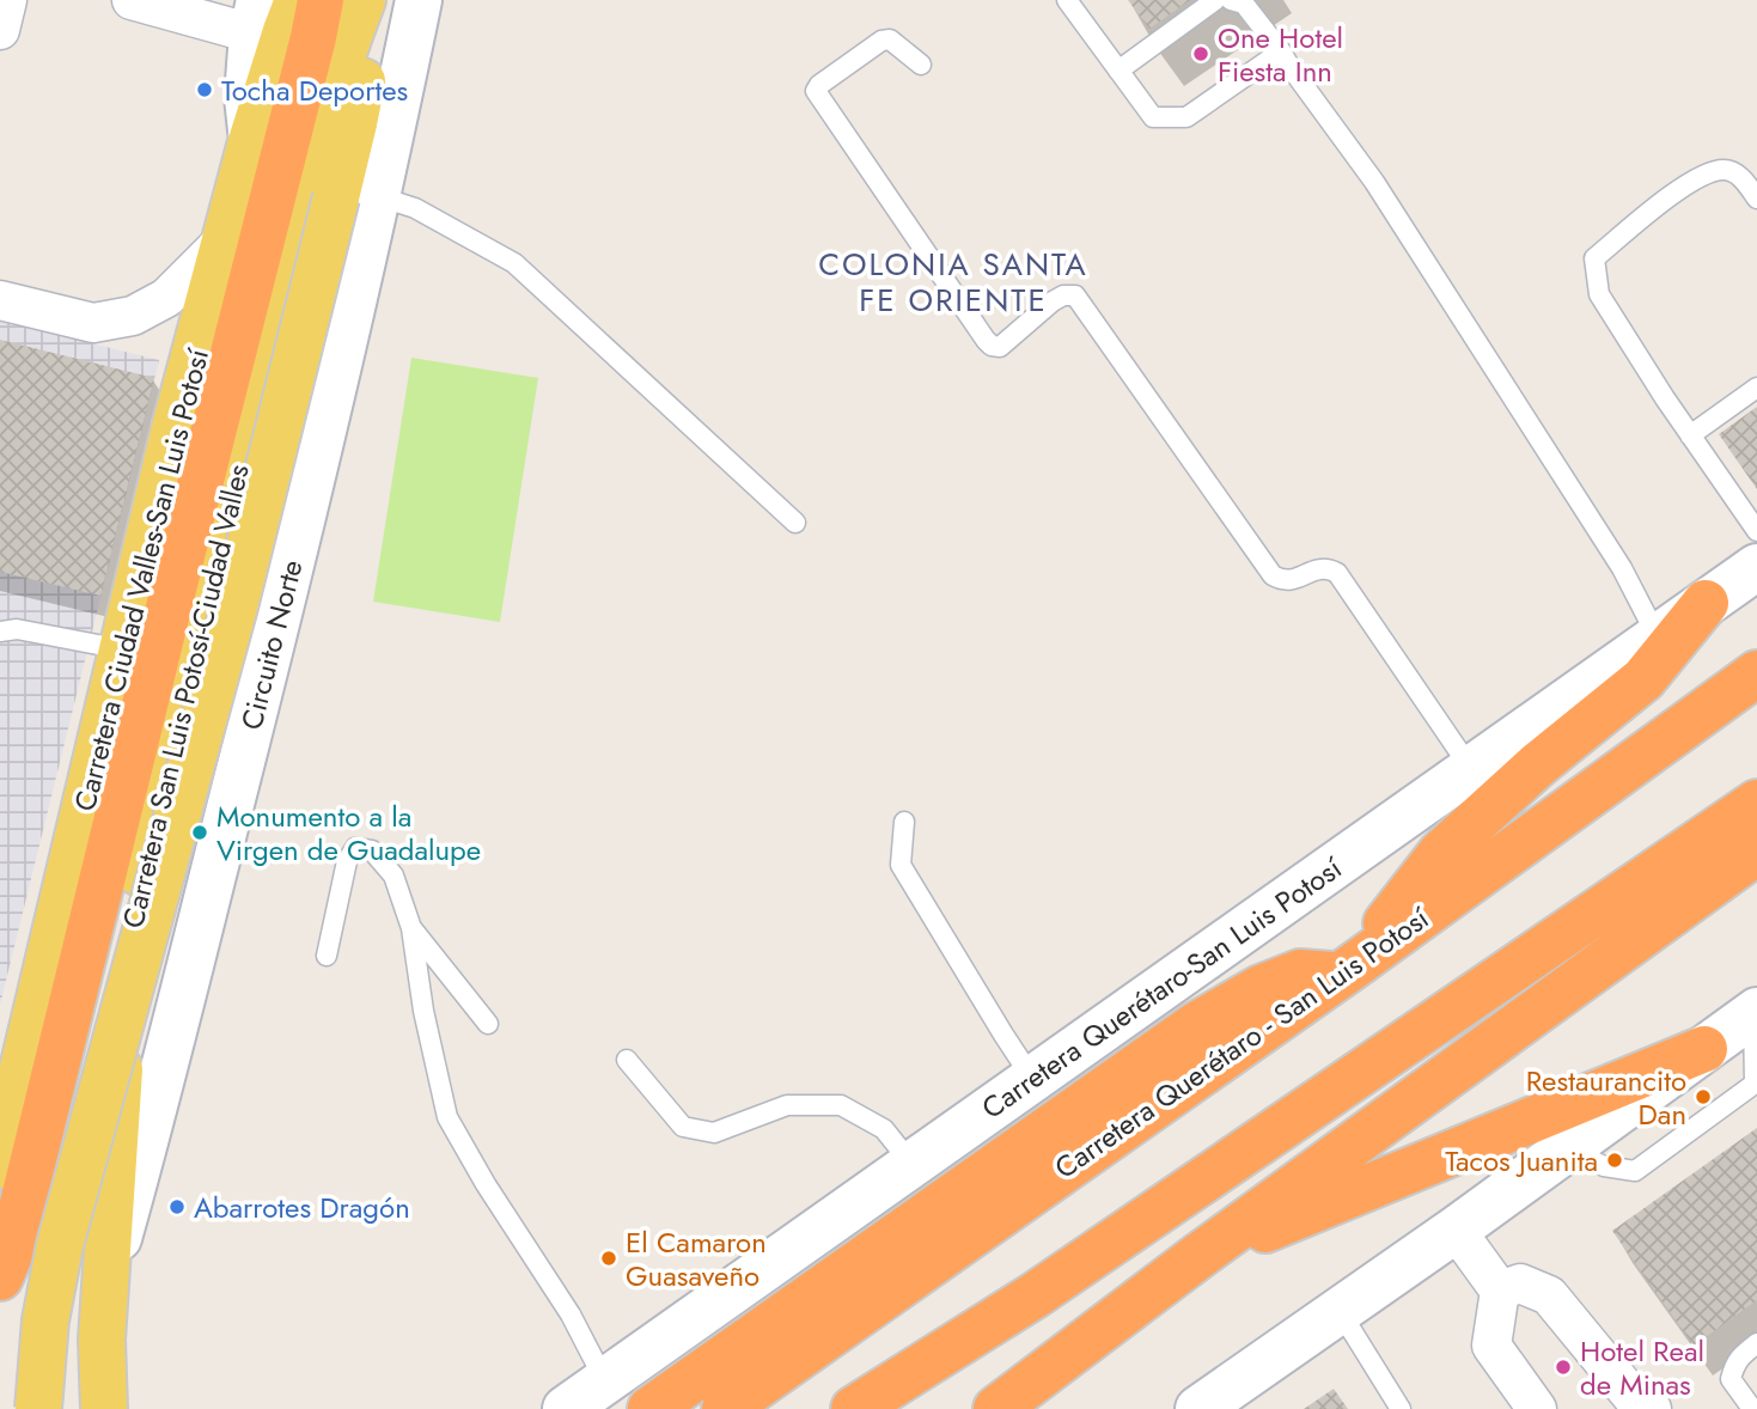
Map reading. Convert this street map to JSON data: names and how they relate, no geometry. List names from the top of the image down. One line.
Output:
{"streets":{"highway":["Carretera Querétaro - San Luis Potosí"],"main road":["Carretera Ciudad Valles-San Luis Potosí","Circuito Norte","Carretera San Luis Potosí-Ciudad Valles","Carretera Querétaro-San Luis Potosí"]},"crossings":[["Circuito Norte","Carretera San Luis Potosí-Ciudad Valles"]],"districts":["COLONIA SANTA FE ORIENTE"],"places":["One Hotel Fiesta Inn","Tocha Deportes","Monumento a la Virgen de Guadalupe","Restaurancito Dan","Tacos Juanita","Abarrotes Dragón","El Camaron Guasaveño","Hotel Real de Minas"]}
